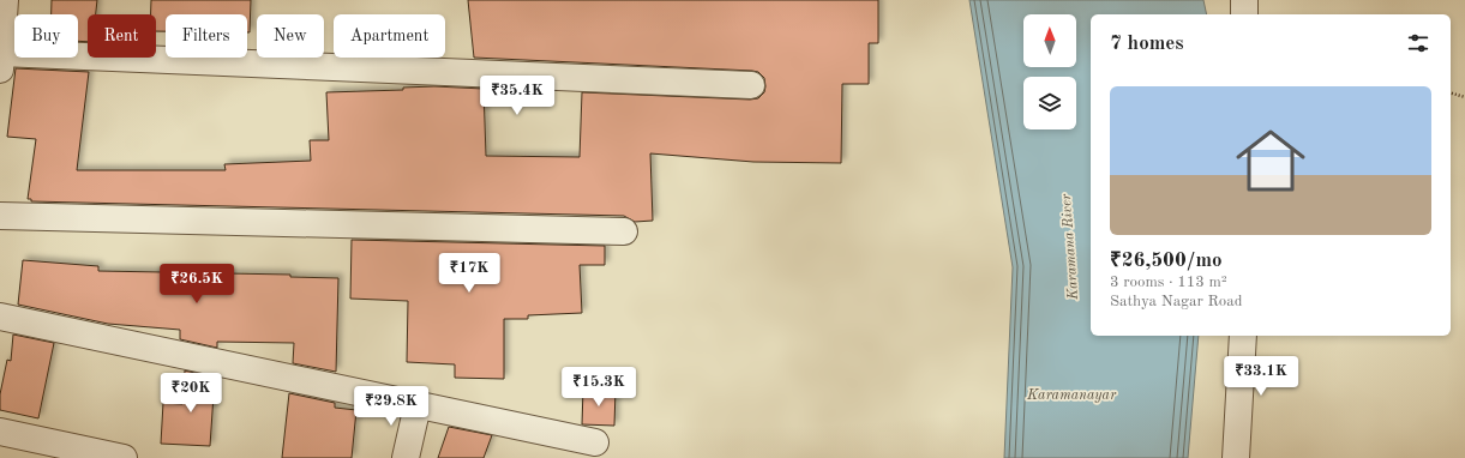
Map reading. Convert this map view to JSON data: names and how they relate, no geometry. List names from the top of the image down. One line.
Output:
{"water":["Karamana River","Karamanayar"],"north":"top","page":{"chip":["Buy","Rent","Filters","New","Apartment"],"heading":"7 homes","list":[{"name":"₹26,500/mo","note":"3 rooms · 113 m² · Sathya Nagar Road"}],"price":["₹35.4K","₹17K","₹26.5K","₹33.1K","₹15.3K","₹20K","₹29.8K"]}}
